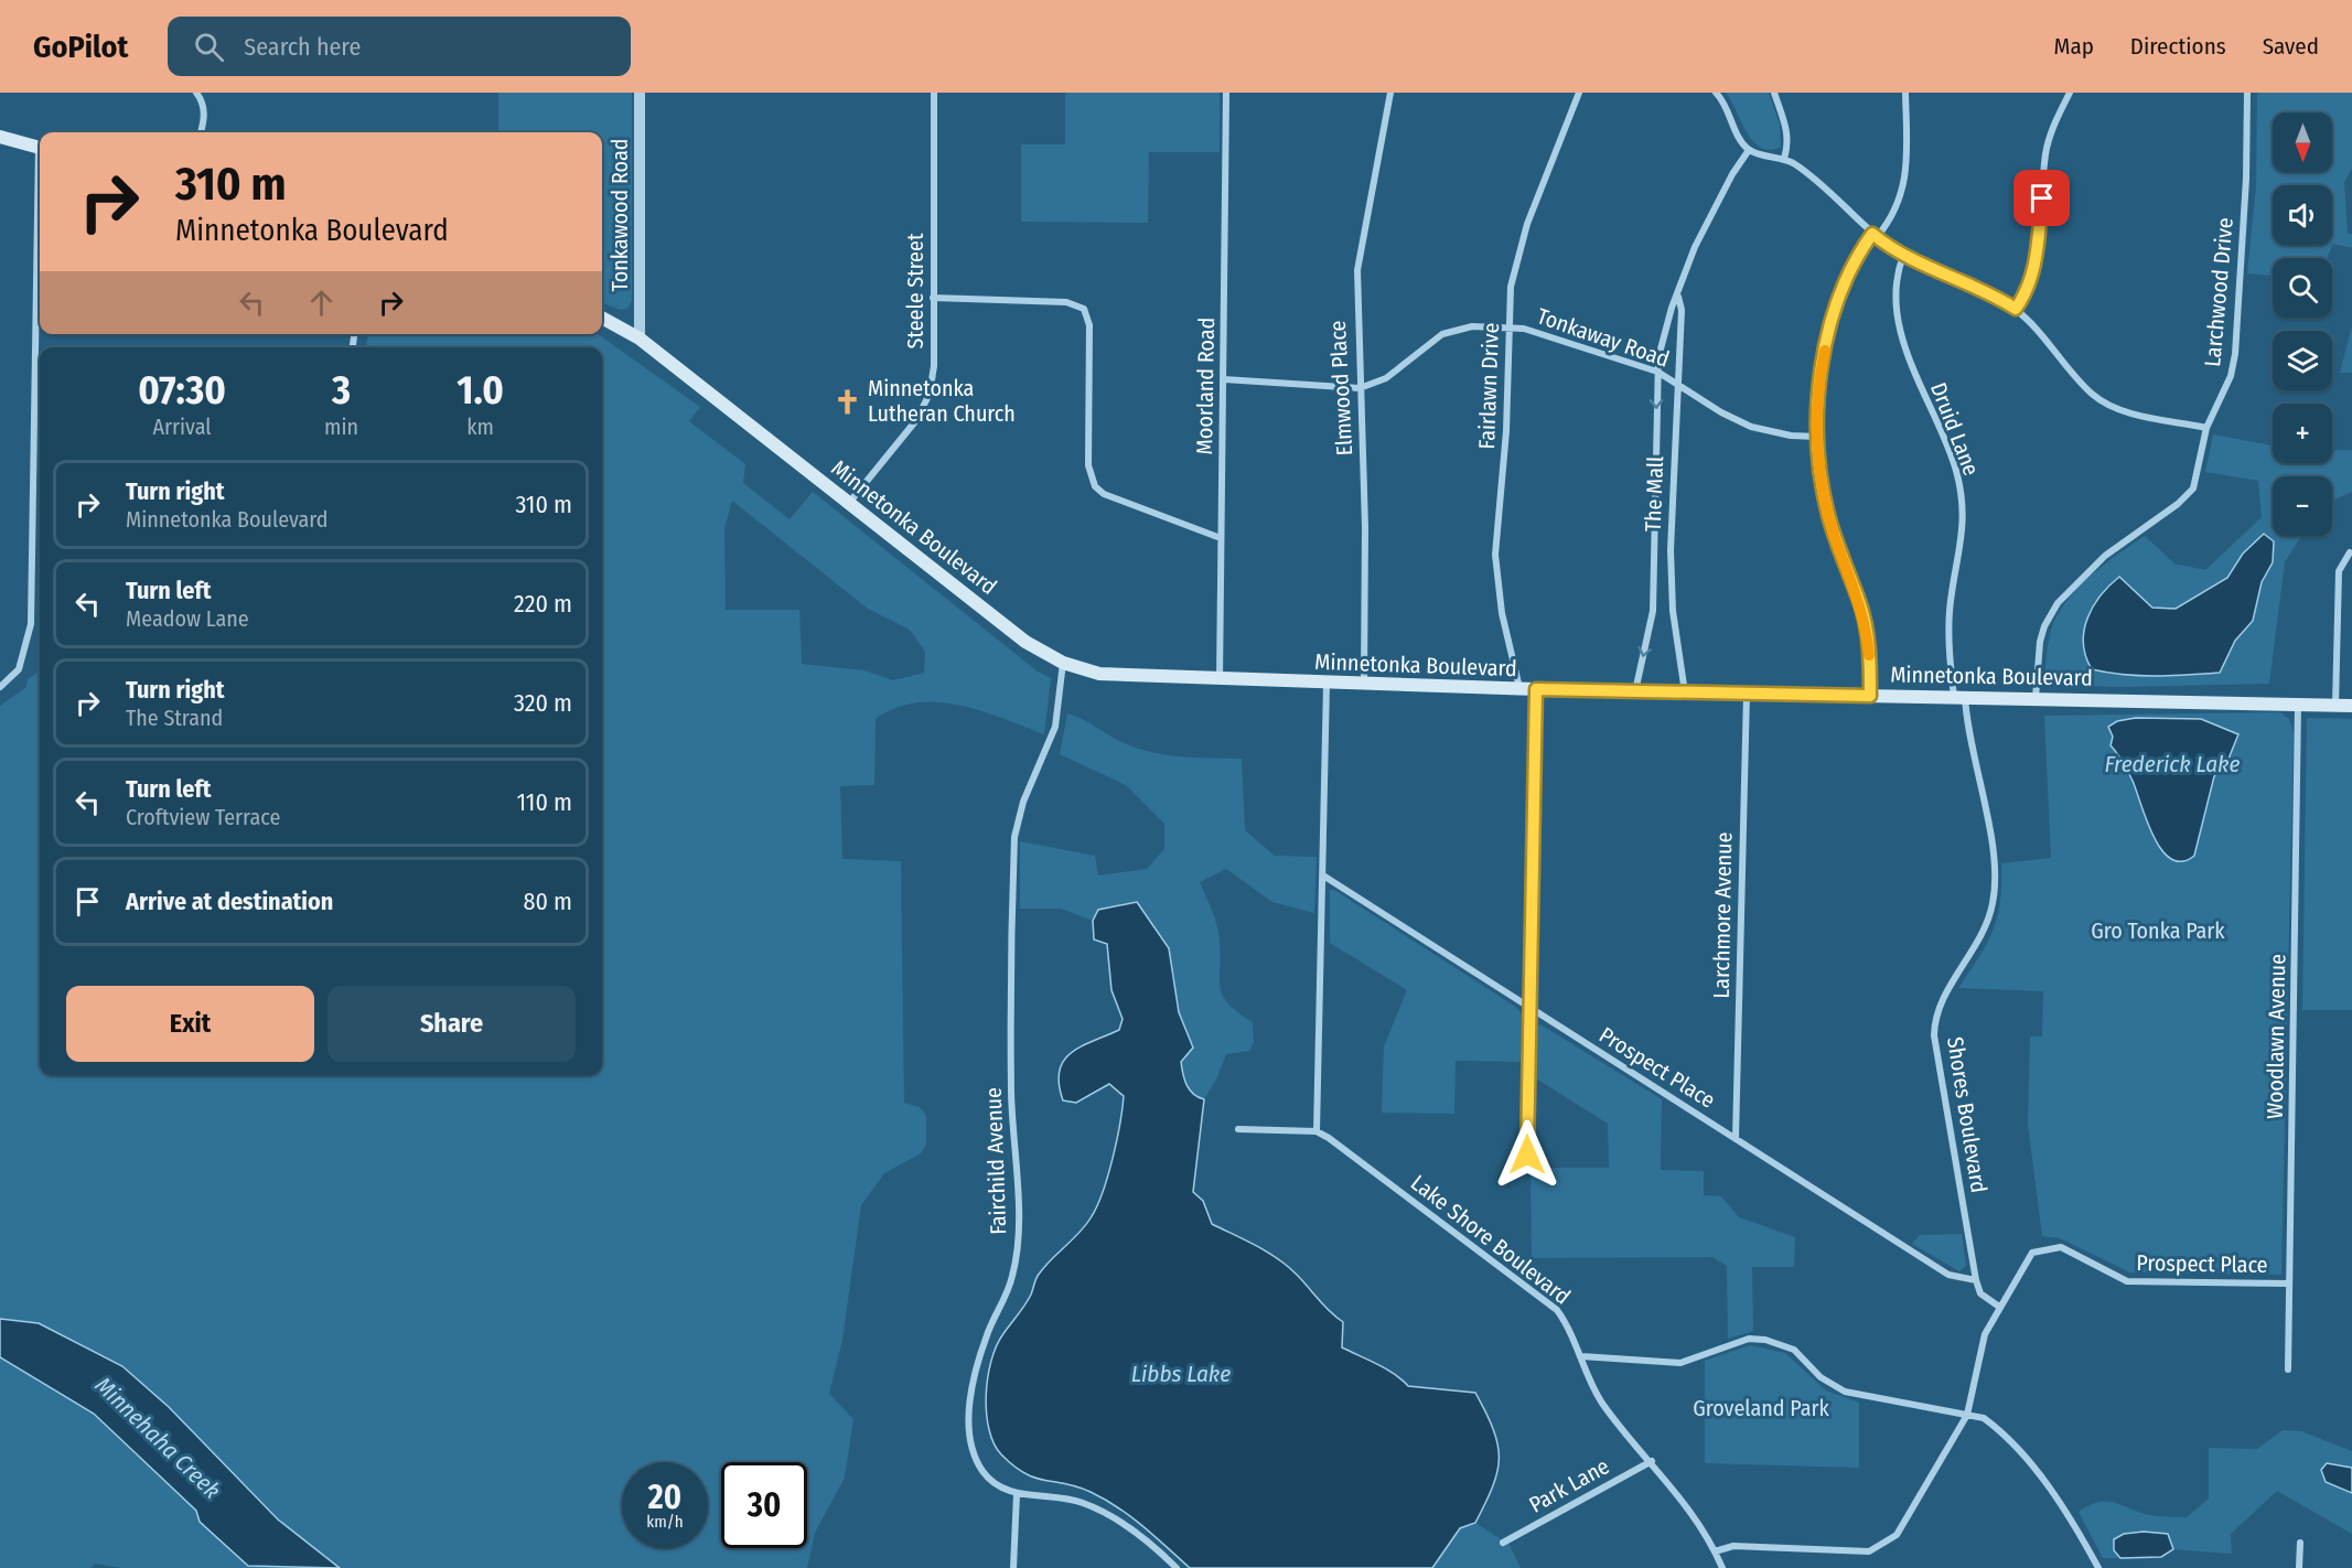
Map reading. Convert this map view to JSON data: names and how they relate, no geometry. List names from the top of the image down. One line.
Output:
{"streets":{"main road":["Minnetonka Boulevard"],"street":["Tonkawood Road","Steele Street","Larchwood Drive","Tonkaway Road","Moorland Road","Fairlawn Drive","Elmwood Place","Druid Lane","The Mall","Larchmore Avenue","Woodlawn Avenue","Prospect Place","Shores Boulevard","Fairchild Avenue","Lake Shore Boulevard","Park Lane"]},"crossings":[["Tonkawood Road","Minnetonka Boulevard"],["Steele Street","Minnetonka Boulevard"],["Larchwood Drive","Minnetonka Boulevard"],["Tonkaway Road","Moorland Road"],["Tonkaway Road","Fairlawn Drive"],["Tonkaway Road","Elmwood Place"],["Tonkaway Road","The Mall"],["Moorland Road","Minnetonka Boulevard"],["Fairlawn Drive","Minnetonka Boulevard"],["Elmwood Place","Minnetonka Boulevard"],["Druid Lane","Minnetonka Boulevard"],["Druid Lane","Shores Boulevard"],["The Mall","Minnetonka Boulevard"],["Minnetonka Boulevard","Larchmore Avenue"],["Minnetonka Boulevard","Woodlawn Avenue"],["Minnetonka Boulevard","Shores Boulevard"],["Minnetonka Boulevard","Fairchild Avenue"],["Larchmore Avenue","Prospect Place"],["Woodlawn Avenue","Prospect Place"],["Prospect Place","Shores Boulevard"],["Lake Shore Boulevard","Park Lane"]],"water":["Frederick Lake","Libbs Lake","Minnehaha Creek"],"parks":["Gro Tonka Park","Groveland Park"],"places":{"church":["Minnetonka Lutheran Church"]},"north":"bottom","page":{"header":"GoPilot","search":"Search here","nav":["Map","Directions","Saved"],"map_buttons":["+","−"],"turn":["310 m","Minnetonka Boulevard"],"eta":["07:30","Arrival","3","min","1.0","km"],"list":[{"name":"Turn right","note":"Minnetonka Boulevard","value":"310 m"},{"name":"Turn left","note":"Meadow Lane","value":"220 m"},{"name":"Turn right","note":"The Strand","value":"320 m"},{"name":"Turn left","note":"Croftview Terrace","value":"110 m"},{"name":"Arrive at destination","value":"80 m"}],"buttons":["Exit","Share"],"speed":"20 km/h","limit":"30"}}
